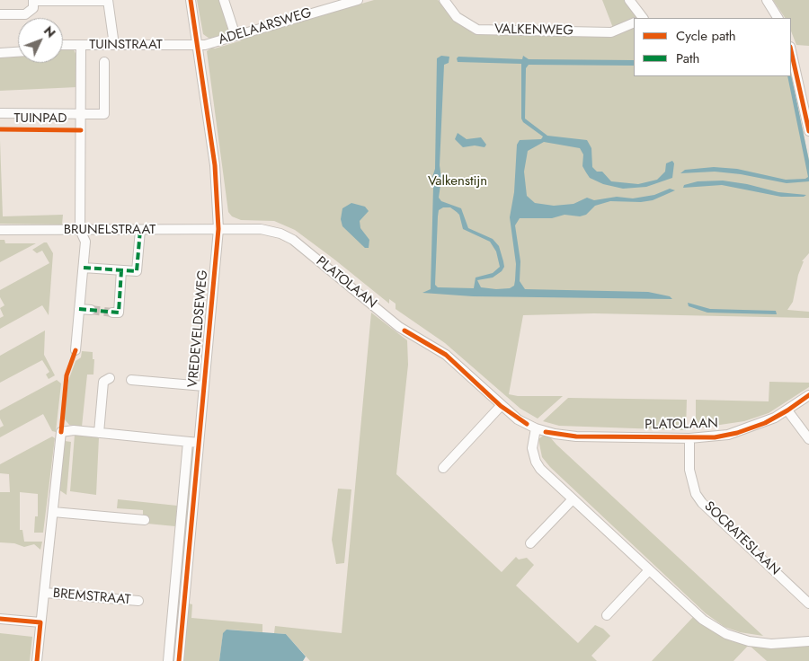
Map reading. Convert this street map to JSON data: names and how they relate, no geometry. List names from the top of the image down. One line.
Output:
{"streets":{"street":["ADELAARSWEG","VALKENWEG","TUINSTRAAT","BRUNELSTRAAT","PLATOLAAN","VREDEVELDSEWEG","SOCRATESLAAN","BREMSTRAAT"],"cycle path":["TUINPAD"]},"crossings":[["ADELAARSWEG","TUINSTRAAT"],["ADELAARSWEG","VREDEVELDSEWEG"],["TUINSTRAAT","VREDEVELDSEWEG"],["BRUNELSTRAAT","PLATOLAAN"],["BRUNELSTRAAT","VREDEVELDSEWEG"],["PLATOLAAN","VREDEVELDSEWEG"],["PLATOLAAN","SOCRATESLAAN"]],"parks":["Valkenstijn"],"legend":["Cycle path","Path"],"north":"top right"}
